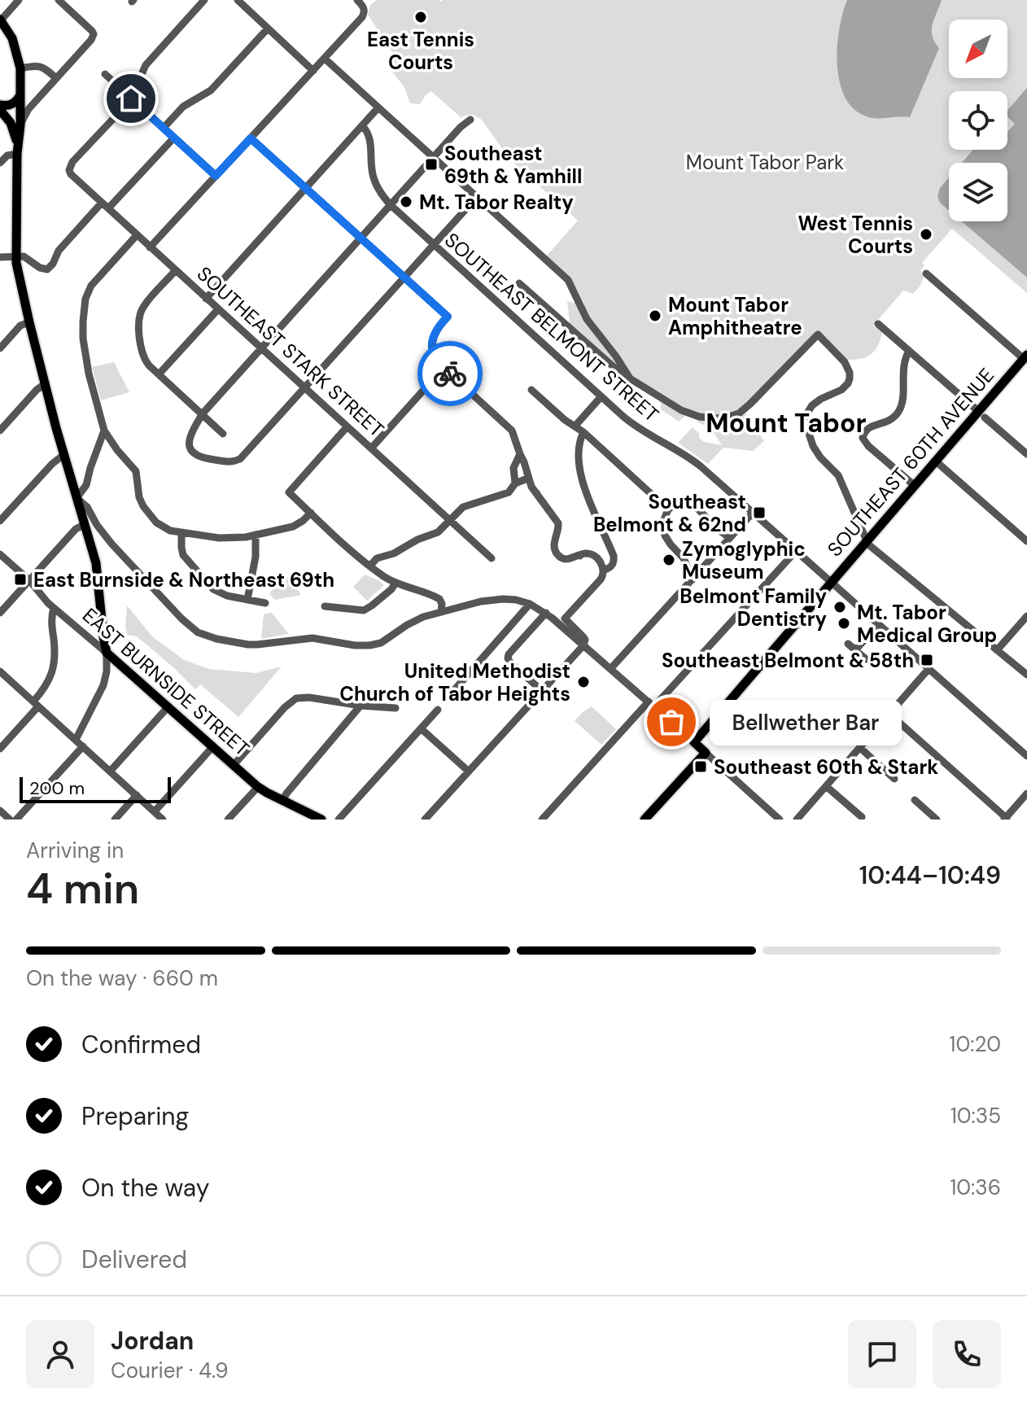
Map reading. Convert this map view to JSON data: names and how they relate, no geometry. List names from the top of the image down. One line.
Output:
{"streets":{"main road":["SOUTHEAST 60TH AVENUE","EAST BURNSIDE STREET"],"street":["SOUTHEAST BELMONT STREET","SOUTHEAST STARK STREET"]},"crossings":[["SOUTHEAST BELMONT STREET","SOUTHEAST 60TH AVENUE"]],"districts":["Mount Tabor"],"parks":["Mount Tabor Park"],"places":{"other":["East Tennis Courts","Mt. Tabor Realty","West Tennis Courts","Mount Tabor Amphitheatre","Zymoglyphic Museum","Belmont Family Dentistry","Mt. Tabor Medical Group","United Methodist Church of Tabor Heights","Bellwether Bar"],"transit":["Southeast 69th & Yamhill","Southeast Belmont & 62nd","East Burnside & Northeast 69th","Southeast Belmont & 58th","Southeast 60th & Stark"]},"scale_bar":"200 m","north":"bottom left","page":{"bubble":"Bellwether Bar","scale":"200 m","heading":["4 min","Arriving in","10:44–10:49"],"panel":["Jordan","Courier · 4.9"],"bar":"On the way · 660 m","list":[["Confirmed","10:20"],["Preparing","10:35"],["On the way","10:36"],"Delivered"]}}
